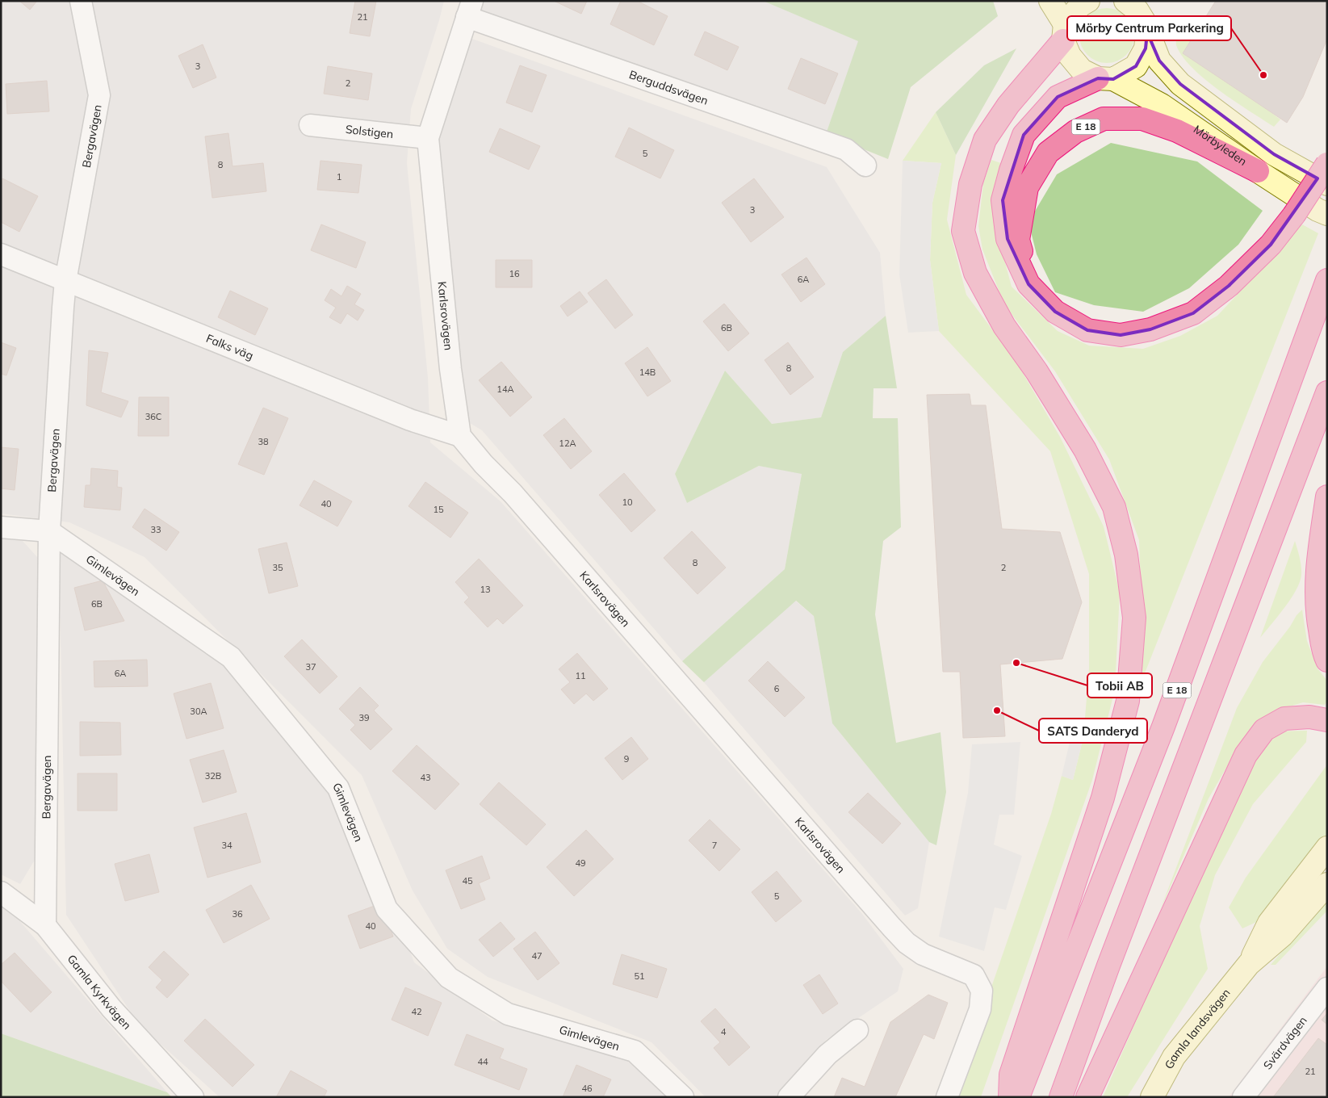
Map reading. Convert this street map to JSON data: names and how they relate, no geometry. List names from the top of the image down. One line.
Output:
{"streets":{"highway":["E 18"],"street":["Berguddsvägen","Solstigen","Bergavägen","Mörbyleden","Karlsrovägen","Falks väg","Gimlevägen","Gamla Kyrkvägen","Gamla landsvägen","Svärdvägen"]},"crossings":[["Berguddsvägen","Karlsrovägen"],["E 18","Mörbyleden"],["Solstigen","Karlsrovägen"],["Bergavägen","Falks väg"],["Bergavägen","Gimlevägen"],["Bergavägen","Gamla Kyrkvägen"],["Karlsrovägen","Falks väg"]],"places":["Mörby Centrum Parkering","Tobii AB","SATS Danderyd"],"house_numbers":["21","3","2","5","8","1","3","16","6A","6B","8","14B","14A","36C","38","12A","10","40","15","33","8","35","2","13","6B","37","6A","11","6","30A","39","9","32B","43","34","7","49","45","5","36","40","47","51","42","4","44","21","46"]}
